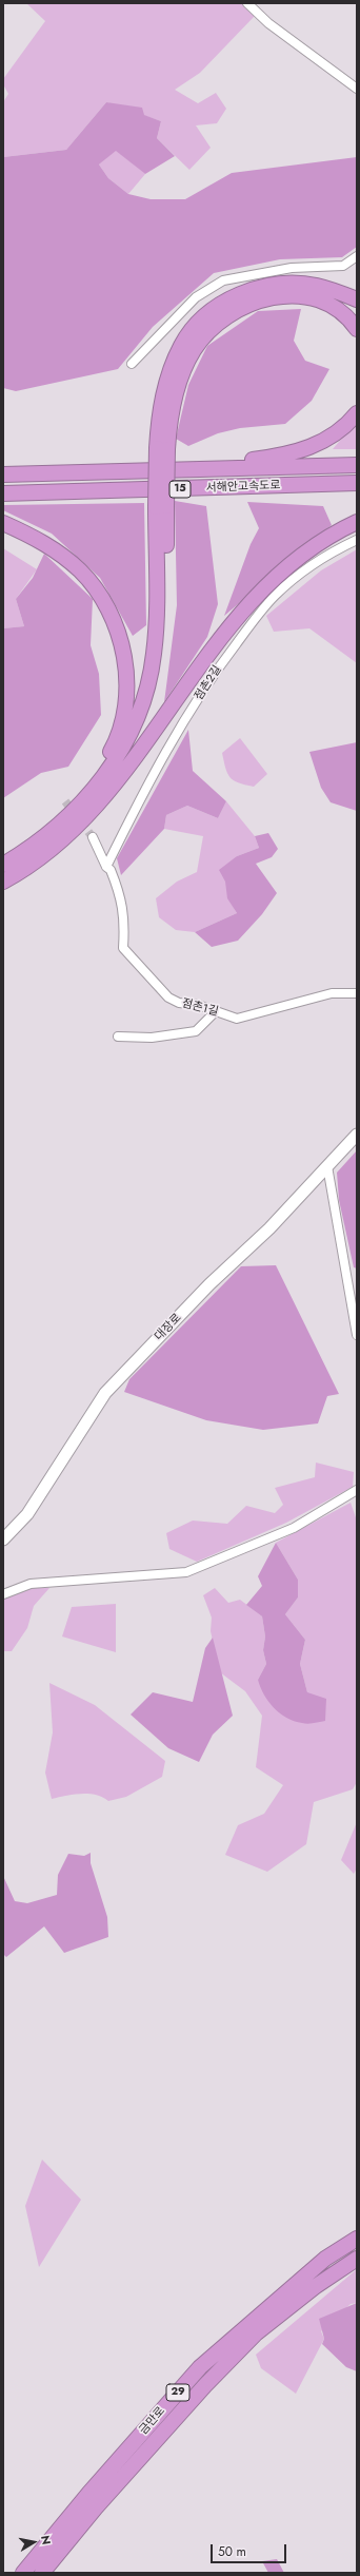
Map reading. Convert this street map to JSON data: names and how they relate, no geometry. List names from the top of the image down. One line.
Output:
{"streets":{"highway":["서해안고속도로","15","29","금만로"],"street":["점촌2길","점촌1길","대장로"]},"crossings":[["점촌2길","점촌1길"]],"scale_bar":"50 m","north":"right"}
